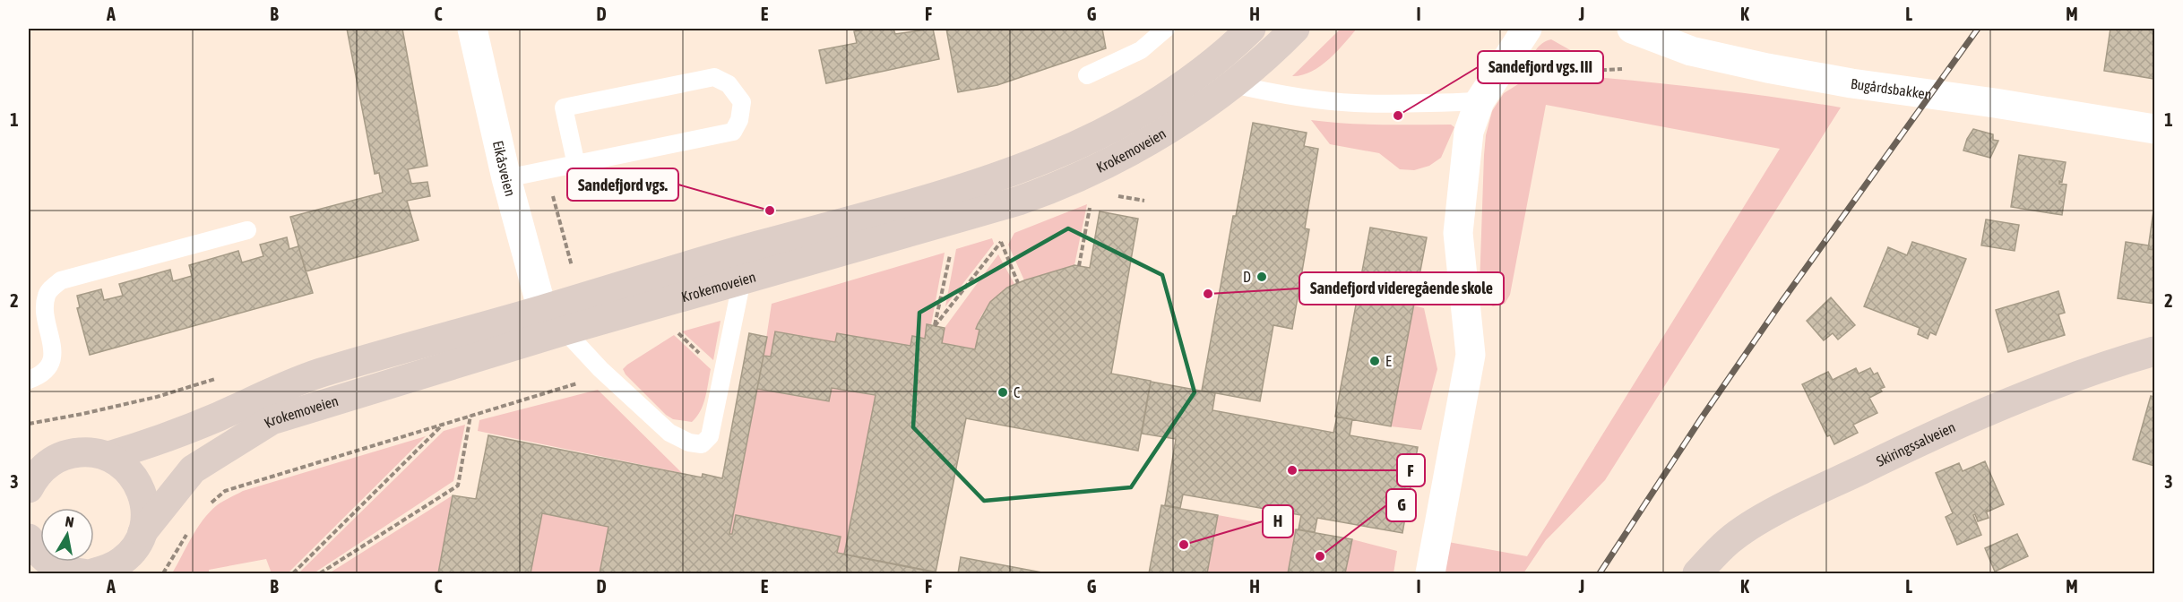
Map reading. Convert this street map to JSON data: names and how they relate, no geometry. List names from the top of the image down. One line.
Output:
{"streets":{"main road":["Krokemoveien","Skiringssalveien"],"street":["Bugårdsbakken","Eikåsveien"]},"crossings":[["Krokemoveien","Eikåsveien"]],"places":["Sandefjord vgs. III","Sandefjord vgs.","D","Sandefjord videregående skole","E","C","F","H","G"],"north":"top","grid":{"columns":["A","B","C","D","E","F","G","H","I","J","K","L","M"],"rows":["1","2","3"]}}
